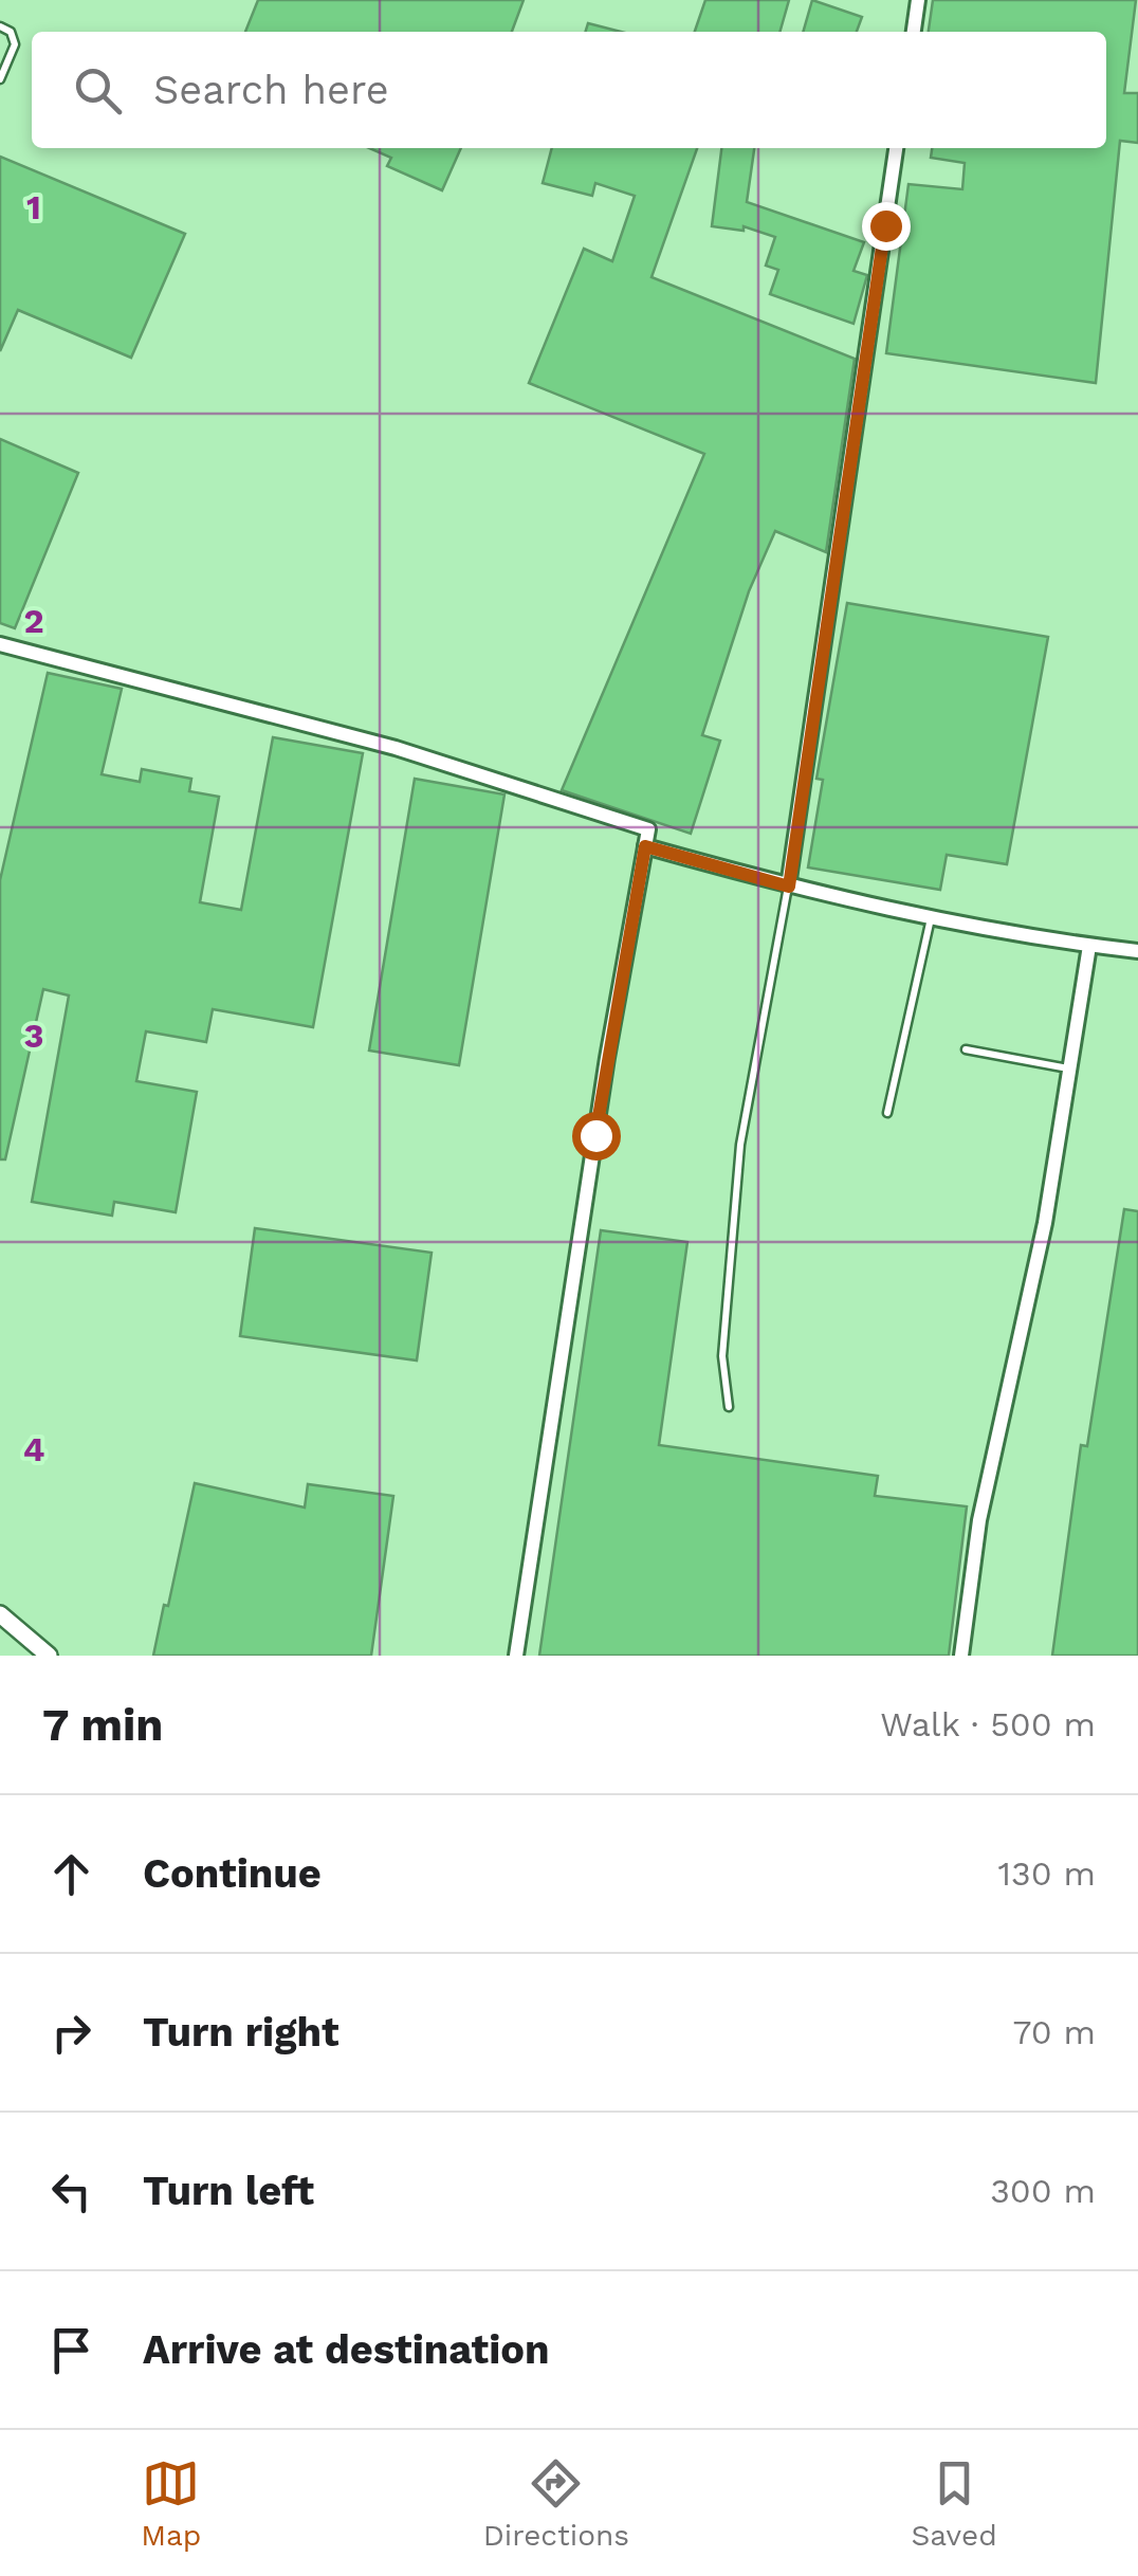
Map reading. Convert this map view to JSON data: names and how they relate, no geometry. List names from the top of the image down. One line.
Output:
{"page":{"search":"Search here","heading":["7 min","Walk · 500 m"],"list":[["Continue","130 m"],["Turn right","70 m"],["Turn left","300 m"],"Arrive at destination"],"nav":["Map","Directions","Saved"]},"grid":{"rows":["1","2","3","4"]}}
